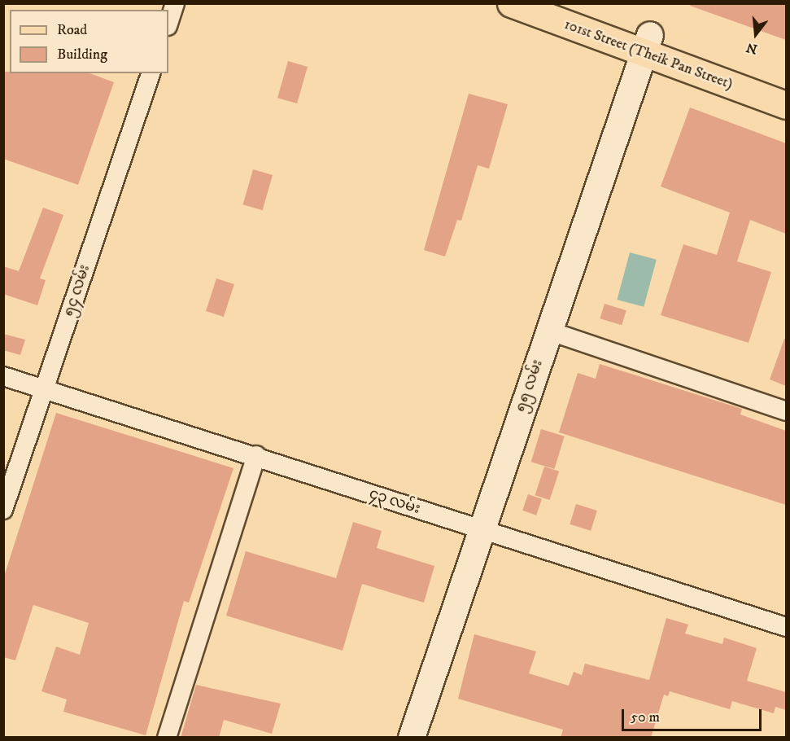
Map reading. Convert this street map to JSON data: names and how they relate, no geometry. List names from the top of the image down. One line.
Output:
{"streets":{"main road":["101st Street (Theik Pan Street)","၅၅ လမ်း"],"street":["၅၄ လမ်း","၄၃ လမ်း"]},"crossings":[["101st Street (Theik Pan Street)","၅၅ လမ်း"],["၅၄ လမ်း","၄၃ လမ်း"],["၅၅ လမ်း","၄၃ လမ်း"]],"legend":["Road","Building"],"scale_bar":"50 m","north":"bottom"}
